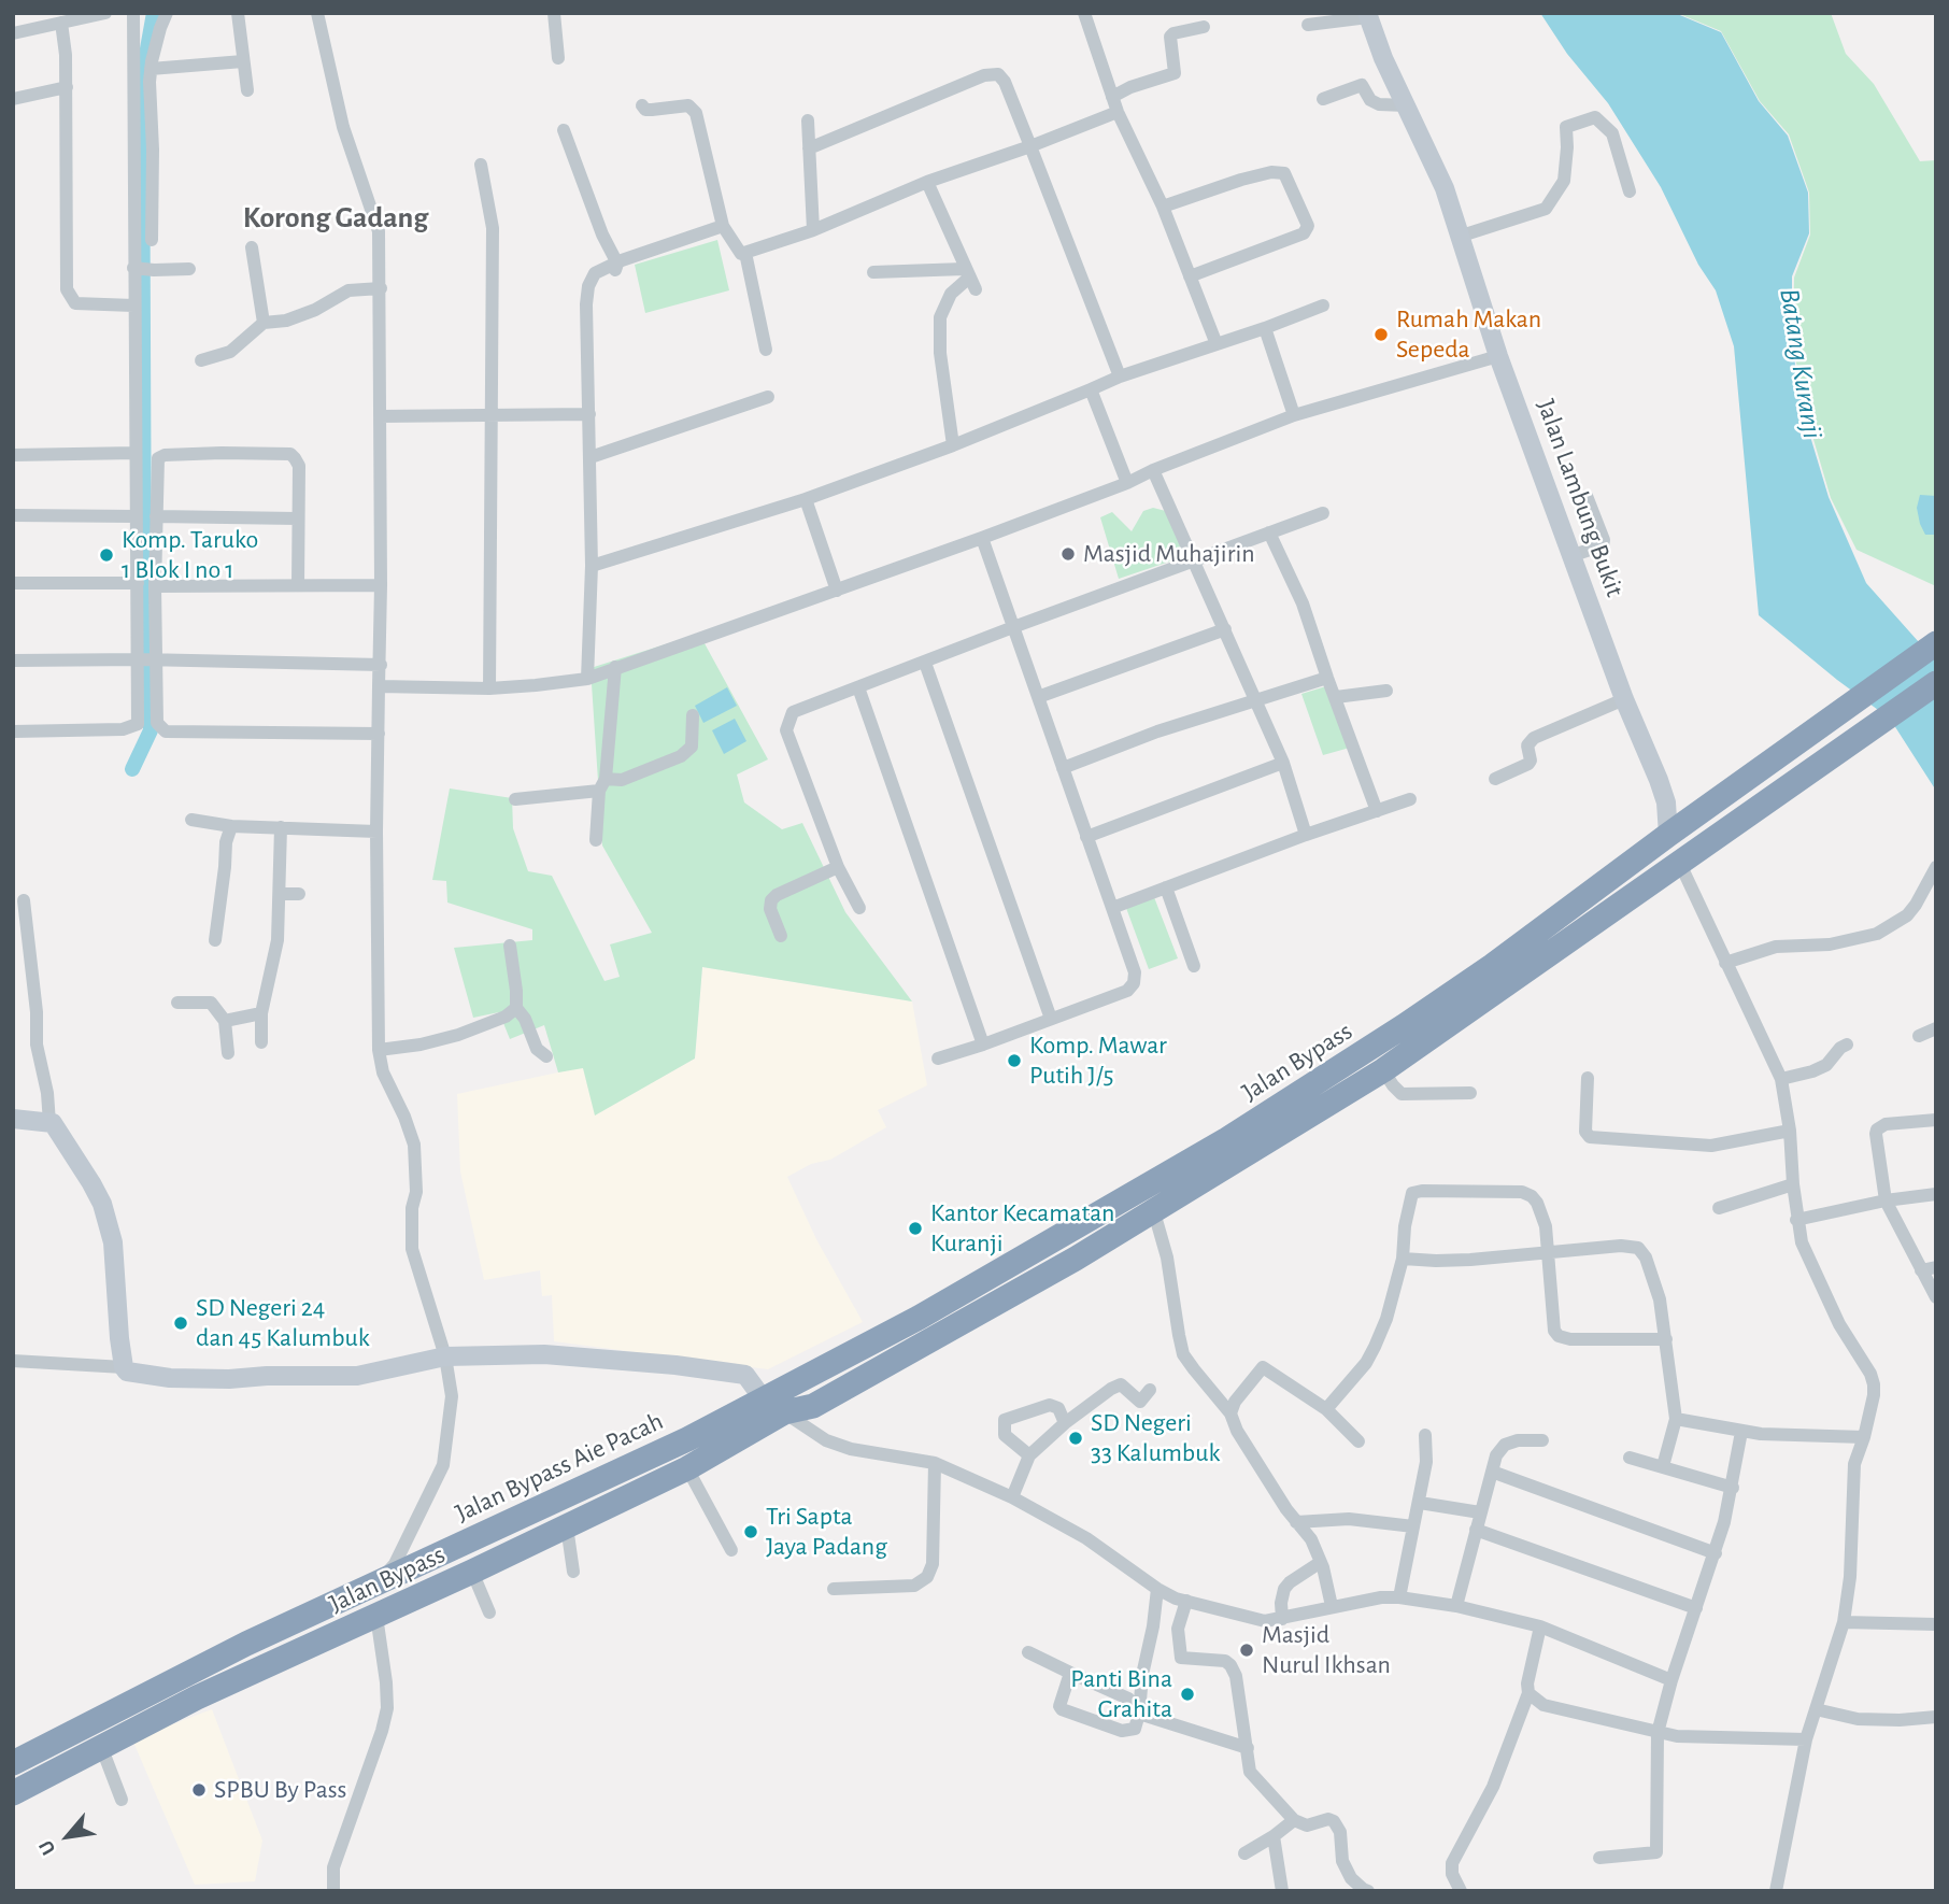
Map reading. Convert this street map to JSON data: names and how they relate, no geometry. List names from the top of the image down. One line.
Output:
{"streets":{"highway":["Jalan Bypass","Jalan Bypass Aie Pacah"],"street":["Jalan Lambung Bukit"]},"crossings":[["Jalan Lambung Bukit","Jalan Bypass"],["Jalan Bypass","Jalan Bypass Aie Pacah"]],"districts":["Korong Gadang"],"water":["Batang Kuranji"],"places":["Rumah Makan Sepeda","Masjid Muhajirin","Komp. Taruko 1 Blok I no 1","Komp. Mawar Putih J/5","Kantor Kecamatan Kuranji","SD Negeri 24 dan 45 Kalumbuk","SD Negeri 33 Kalumbuk","Tri Sapta Jaya Padang","Masjid Nurul Ikhsan","Panti Bina Grahita","SPBU By Pass"],"north":"bottom left"}
